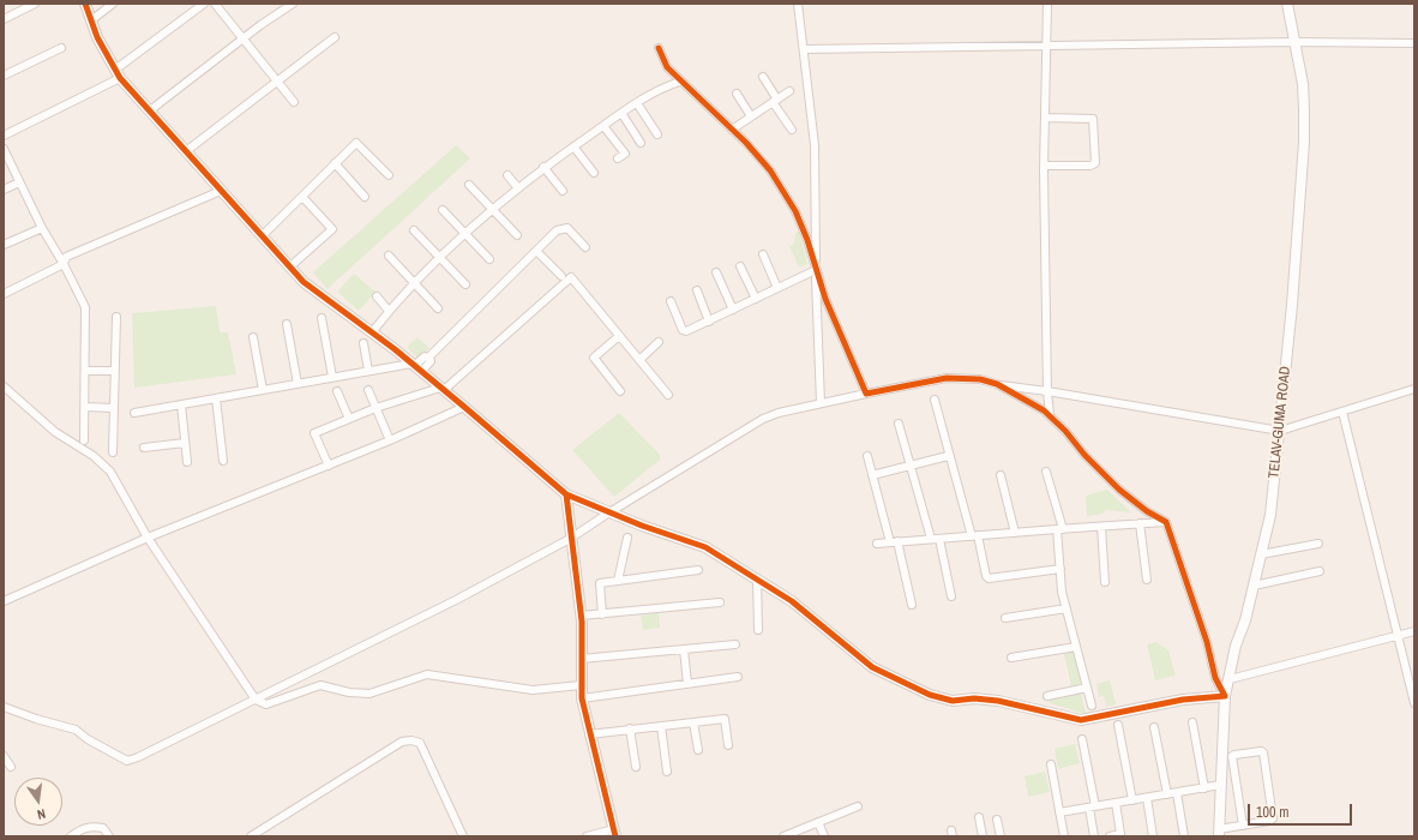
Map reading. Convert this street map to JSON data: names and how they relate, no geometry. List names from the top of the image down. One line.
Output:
{"streets":{"street":["TELAV-GUMA ROAD"]},"scale_bar":"100 m","north":"bottom"}
